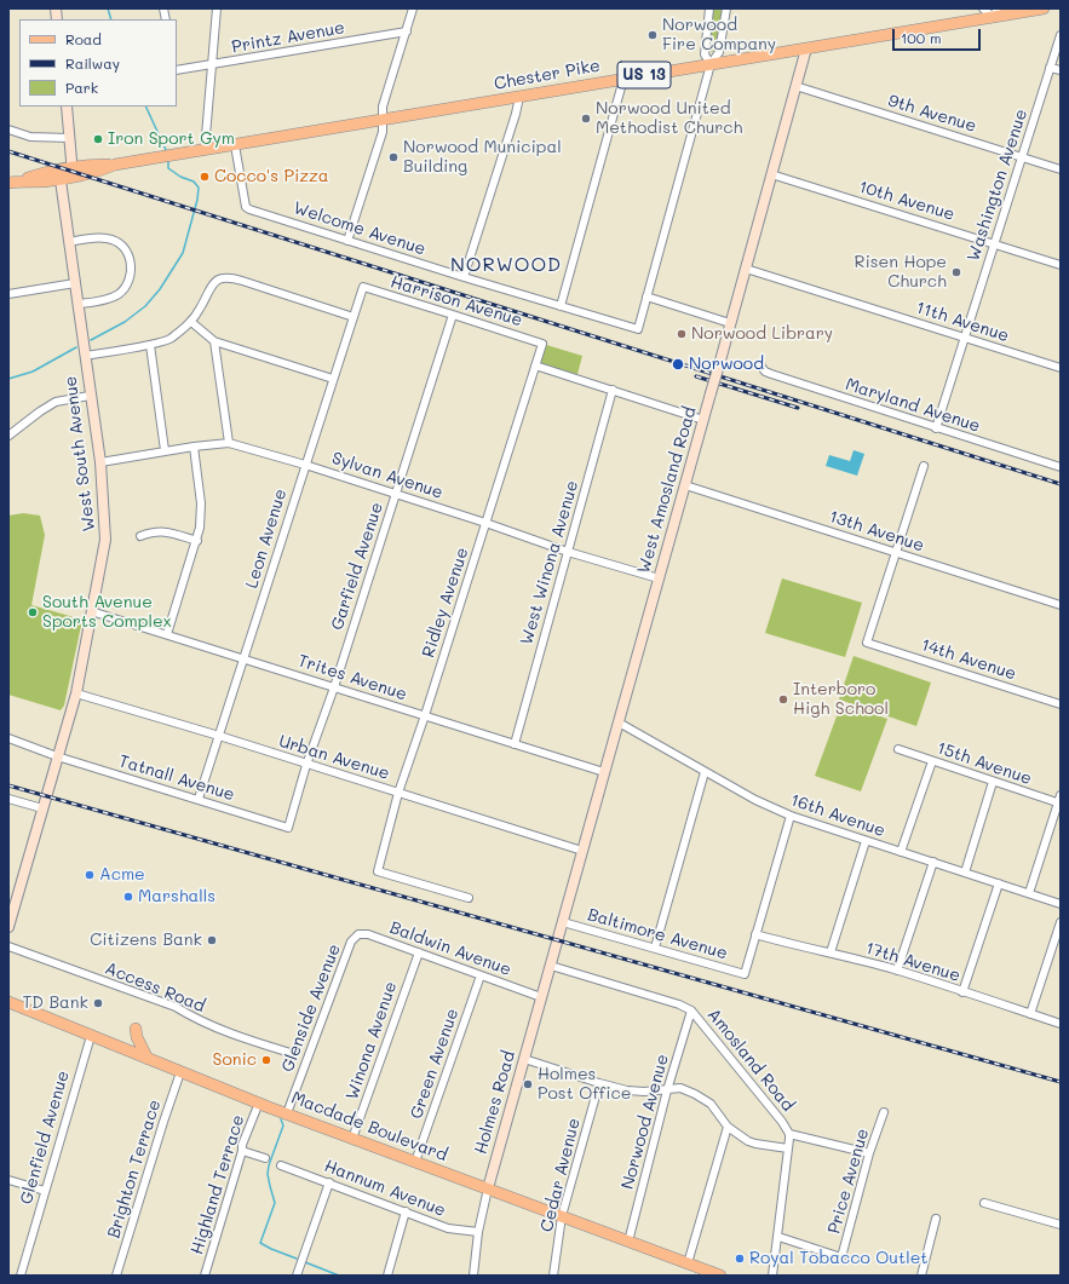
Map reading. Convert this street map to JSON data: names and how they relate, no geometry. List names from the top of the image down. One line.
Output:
{"streets":{"main road":["Chester Pike","US 13","Macdade Boulevard"],"street":["Printz Avenue","9th Avenue","Washington Avenue","10th Avenue","Welcome Avenue","Harrison Avenue","11th Avenue","Maryland Avenue","West South Avenue","Sylvan Avenue","West Amosland Road","13th Avenue","Leon Avenue","West Winona Avenue","Garfield Avenue","Ridley Avenue","14th Avenue","Trites Avenue","Urban Avenue","15th Avenue","Tatnall Avenue","16th Avenue","Baltimore Avenue","Baldwin Avenue","17th Avenue","Access Road","Glenside Avenue","Winona Avenue","Amosland Road","Green Avenue","Holmes Road","Norwood Avenue","Glenfield Avenue","Brighton Terrace","Cedar Avenue","Price Avenue","Highland Terrace","Hannum Avenue"]},"crossings":[["Chester Pike","Welcome Avenue"],["Chester Pike","West South Avenue"],["Chester Pike","West Amosland Road"],["9th Avenue","Washington Avenue"],["9th Avenue","West Amosland Road"],["Washington Avenue","10th Avenue"],["Washington Avenue","11th Avenue"],["Washington Avenue","Maryland Avenue"],["10th Avenue","West Amosland Road"],["Harrison Avenue","Leon Avenue"],["Harrison Avenue","Garfield Avenue"],["Harrison Avenue","Ridley Avenue"],["11th Avenue","West Amosland Road"],["West South Avenue","Sylvan Avenue"],["West South Avenue","Trites Avenue"],["West South Avenue","Urban Avenue"],["West South Avenue","Tatnall Avenue"],["Sylvan Avenue","West Amosland Road"],["Sylvan Avenue","Leon Avenue"],["Sylvan Avenue","West Winona Avenue"],["Sylvan Avenue","Garfield Avenue"],["Sylvan Avenue","Ridley Avenue"],["West Amosland Road","13th Avenue"],["West Amosland Road","Trites Avenue"],["West Amosland Road","Urban Avenue"],["West Amosland Road","16th Avenue"],["West Amosland Road","Baltimore Avenue"],["West Amosland Road","Holmes Road"],["13th Avenue","14th Avenue"],["Leon Avenue","Trites Avenue"],["Leon Avenue","Urban Avenue"],["Leon Avenue","Tatnall Avenue"],["West Winona Avenue","Trites Avenue"],["Garfield Avenue","Trites Avenue"],["Garfield Avenue","Urban Avenue"],["Garfield Avenue","Tatnall Avenue"],["Ridley Avenue","Trites Avenue"],["Ridley Avenue","Urban Avenue"],["Baltimore Avenue","17th Avenue"],["Baldwin Avenue","Glenside Avenue"],["Baldwin Avenue","Winona Avenue"],["Baldwin Avenue","Green Avenue"],["Baldwin Avenue","Holmes Road"],["Glenside Avenue","Macdade Boulevard"],["Winona Avenue","Macdade Boulevard"],["Amosland Road","Holmes Road"],["Amosland Road","Norwood Avenue"],["Amosland Road","Price Avenue"],["Green Avenue","Macdade Boulevard"],["Holmes Road","Macdade Boulevard"],["Holmes Road","Hannum Avenue"],["Norwood Avenue","Macdade Boulevard"],["Macdade Boulevard","Glenfield Avenue"],["Macdade Boulevard","Brighton Terrace"],["Macdade Boulevard","Cedar Avenue"],["Macdade Boulevard","Highland Terrace"]],"districts":["NORWOOD"],"places":["Norwood Fire Company","Norwood United Methodist Church","Iron Sport Gym","Norwood Municipal Building","Cocco's Pizza","Risen Hope Church","Norwood Library","Norwood","South Avenue Sports Complex","Interboro High School","Acme","Marshalls","Citizens Bank","TD Bank","Sonic","Holmes Post Office","Royal Tobacco Outlet"],"legend":["Road","Railway","Park"],"scale_bar":"100 m"}
